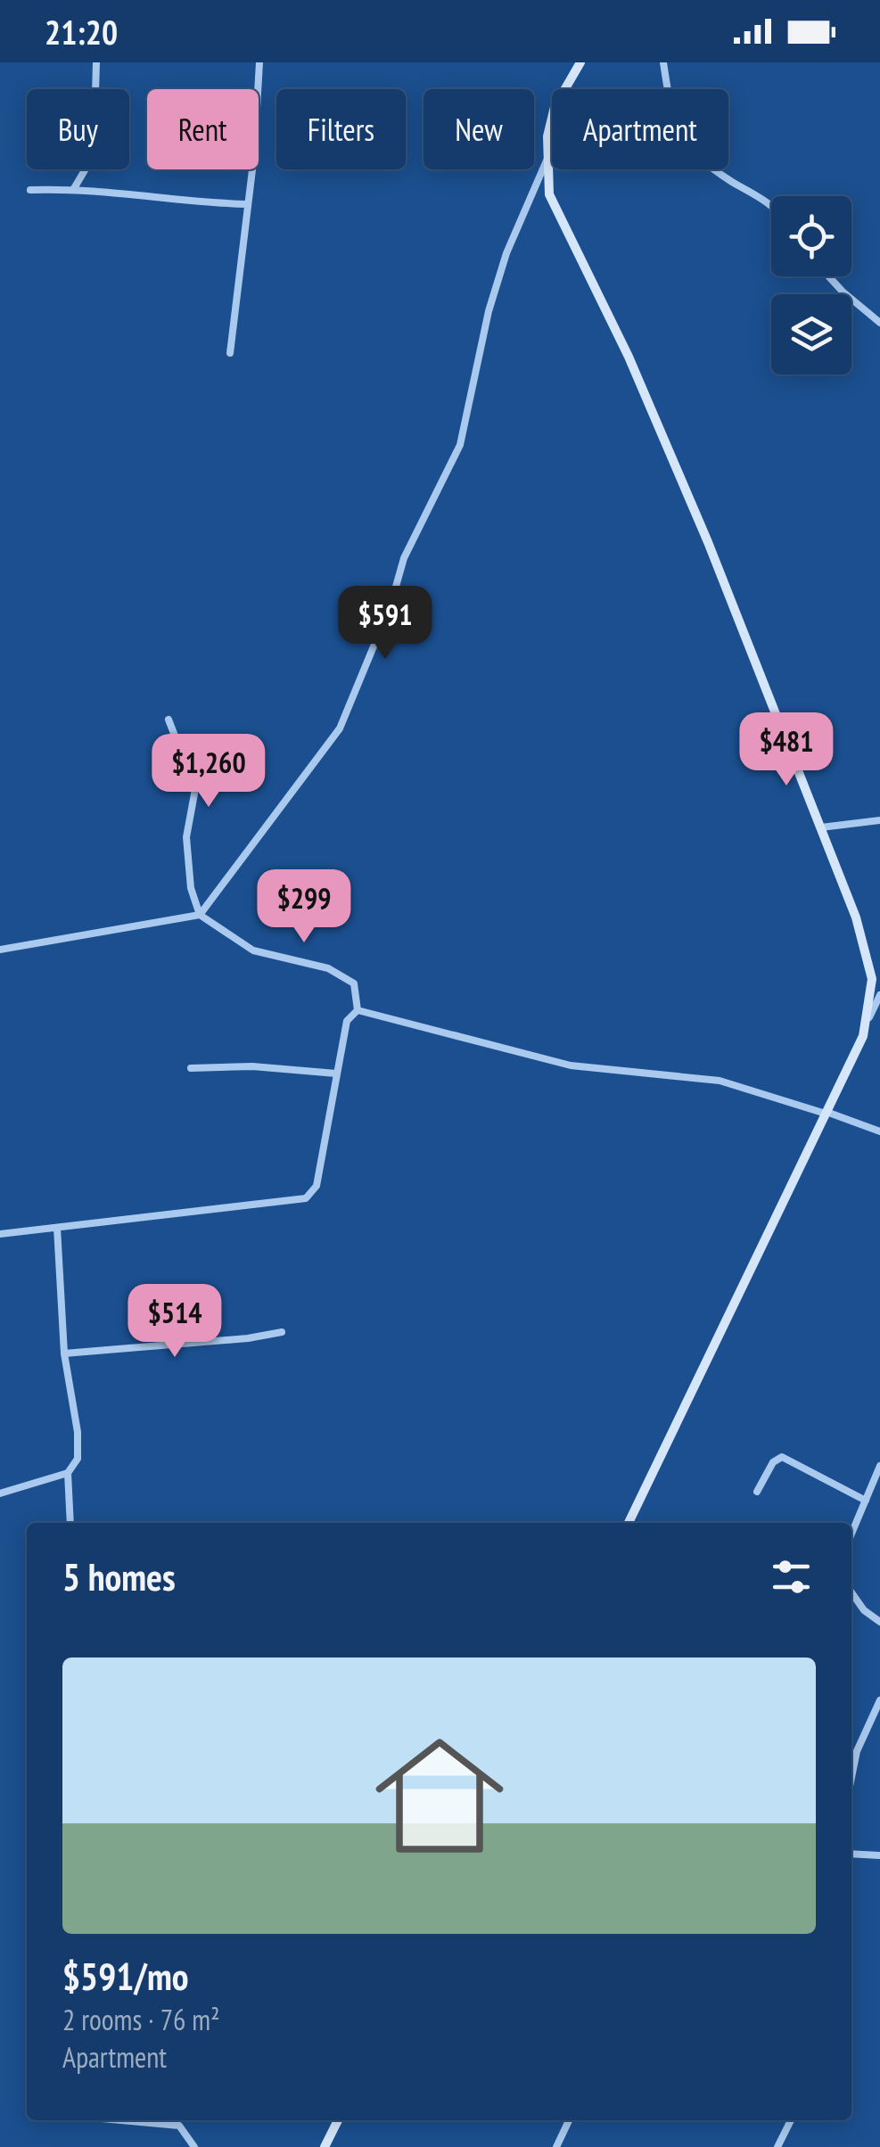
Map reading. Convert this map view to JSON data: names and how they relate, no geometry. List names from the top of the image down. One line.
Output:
{"page":{"status":"21:20","chip":["Buy","Rent","Filters","New","Apartment"],"price":["$591","$481","$1,260","$299","$514"],"heading":"5 homes","list":[{"name":"$591/mo","note":"2 rooms · 76 m² · Apartment"}]}}
